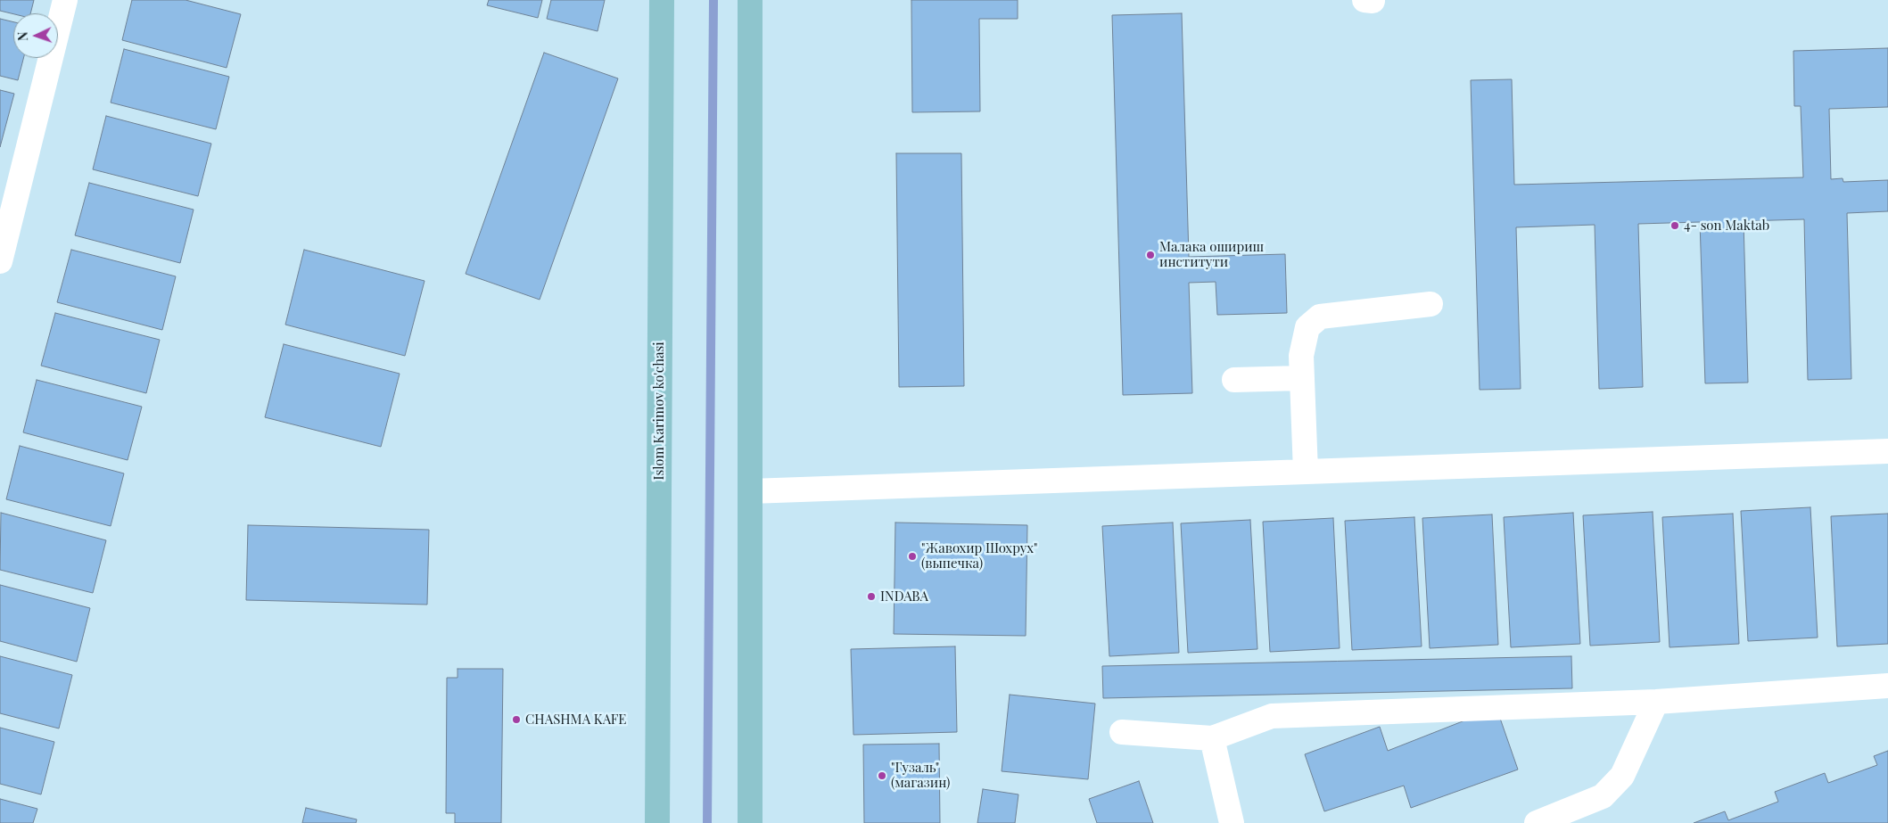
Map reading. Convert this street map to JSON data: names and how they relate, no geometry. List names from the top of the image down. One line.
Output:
{"streets":{"main road":["Islom Karimov ko'chasi"]},"places":["4- son Maktab","Малака ошириш институти","\"Жавохир Шохрух\" (выпечка)","INDABA","CHASHMA KAFE","\"Гузаль\" (магазин)"],"north":"left"}
